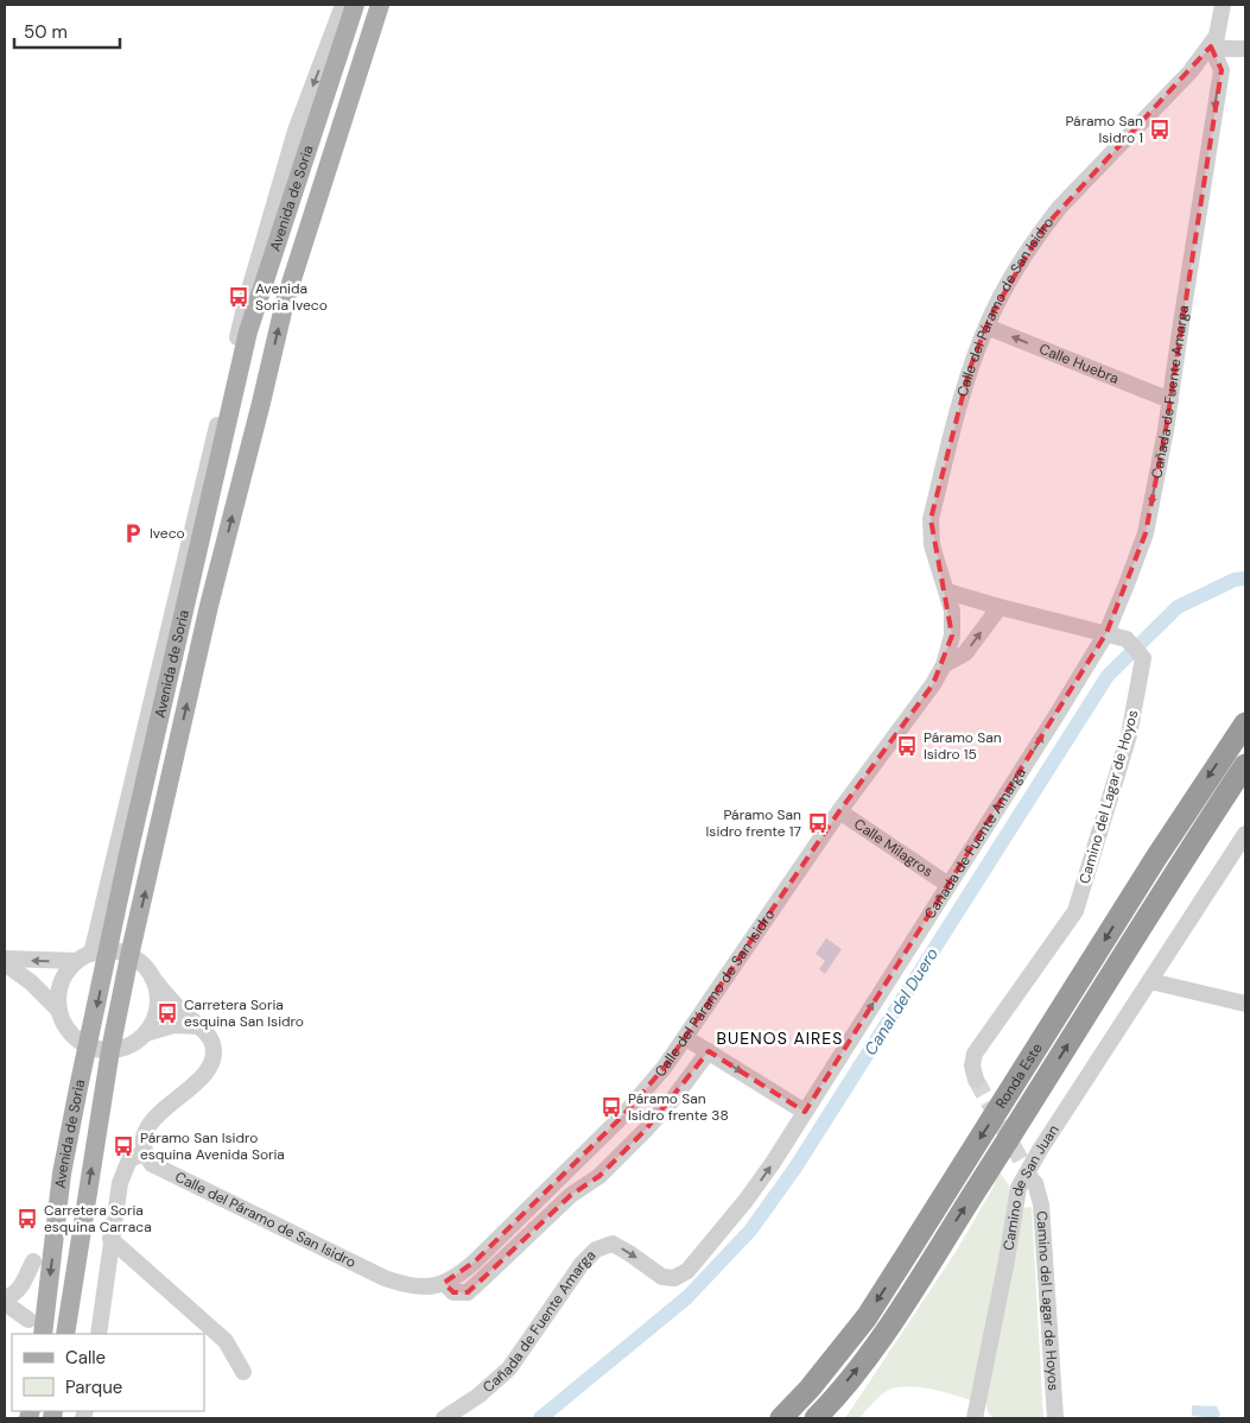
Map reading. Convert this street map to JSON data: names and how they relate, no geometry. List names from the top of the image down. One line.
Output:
{"streets":{"highway":["Ronda Este"],"main road":["Avenida de Soria"],"street":["Calle del Páramo de San Isidro","Calle Huebra","Cañada de Fuente Amarga","Camino del Lagar de Hoyos","Calle Milagros","Camino de San Juan"]},"crossings":[["Calle del Páramo de San Isidro","Calle Huebra"],["Calle del Páramo de San Isidro","Cañada de Fuente Amarga"],["Calle del Páramo de San Isidro","Camino del Lagar de Hoyos"],["Calle del Páramo de San Isidro","Calle Milagros"],["Calle Huebra","Cañada de Fuente Amarga"],["Cañada de Fuente Amarga","Camino del Lagar de Hoyos"],["Cañada de Fuente Amarga","Calle Milagros"]],"one_way":["Calle Huebra"],"districts":["BUENOS AIRES"],"water":["Canal del Duero"],"places":{"bus stop":["Páramo San Isidro 1","Avenida Soria Iveco","Páramo San Isidro 15","Páramo San Isidro frente 17","Carretera Soria esquina San Isidro","Páramo San Isidro frente 38","Páramo San Isidro esquina Avenida Soria","Carretera Soria esquina Carraca"],"parking":["Iveco"]},"legend":["Calle","Parque"],"scale_bar":"50 m"}
